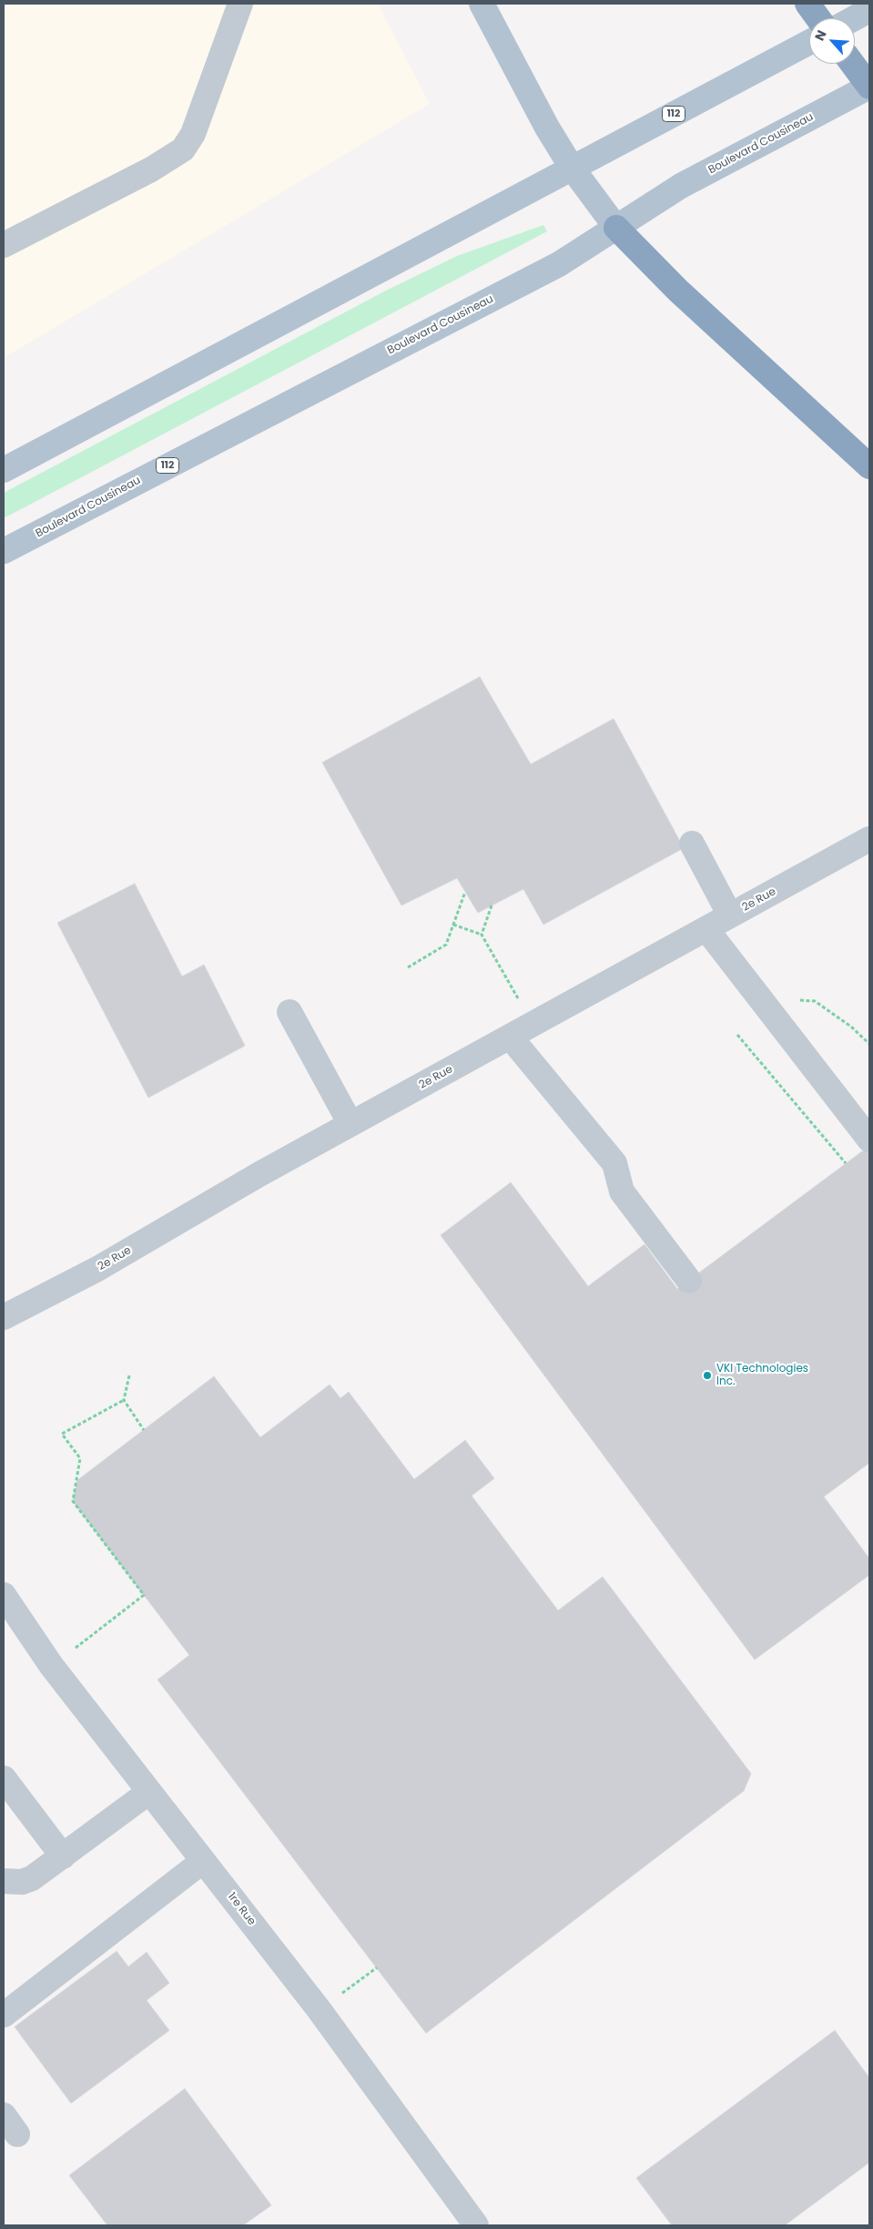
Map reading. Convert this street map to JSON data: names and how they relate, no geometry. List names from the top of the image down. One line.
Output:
{"streets":{"main road":["112","Boulevard Cousineau"],"street":["2e Rue","1re Rue"]},"places":["VKI Technologies Inc."],"north":"top left"}
